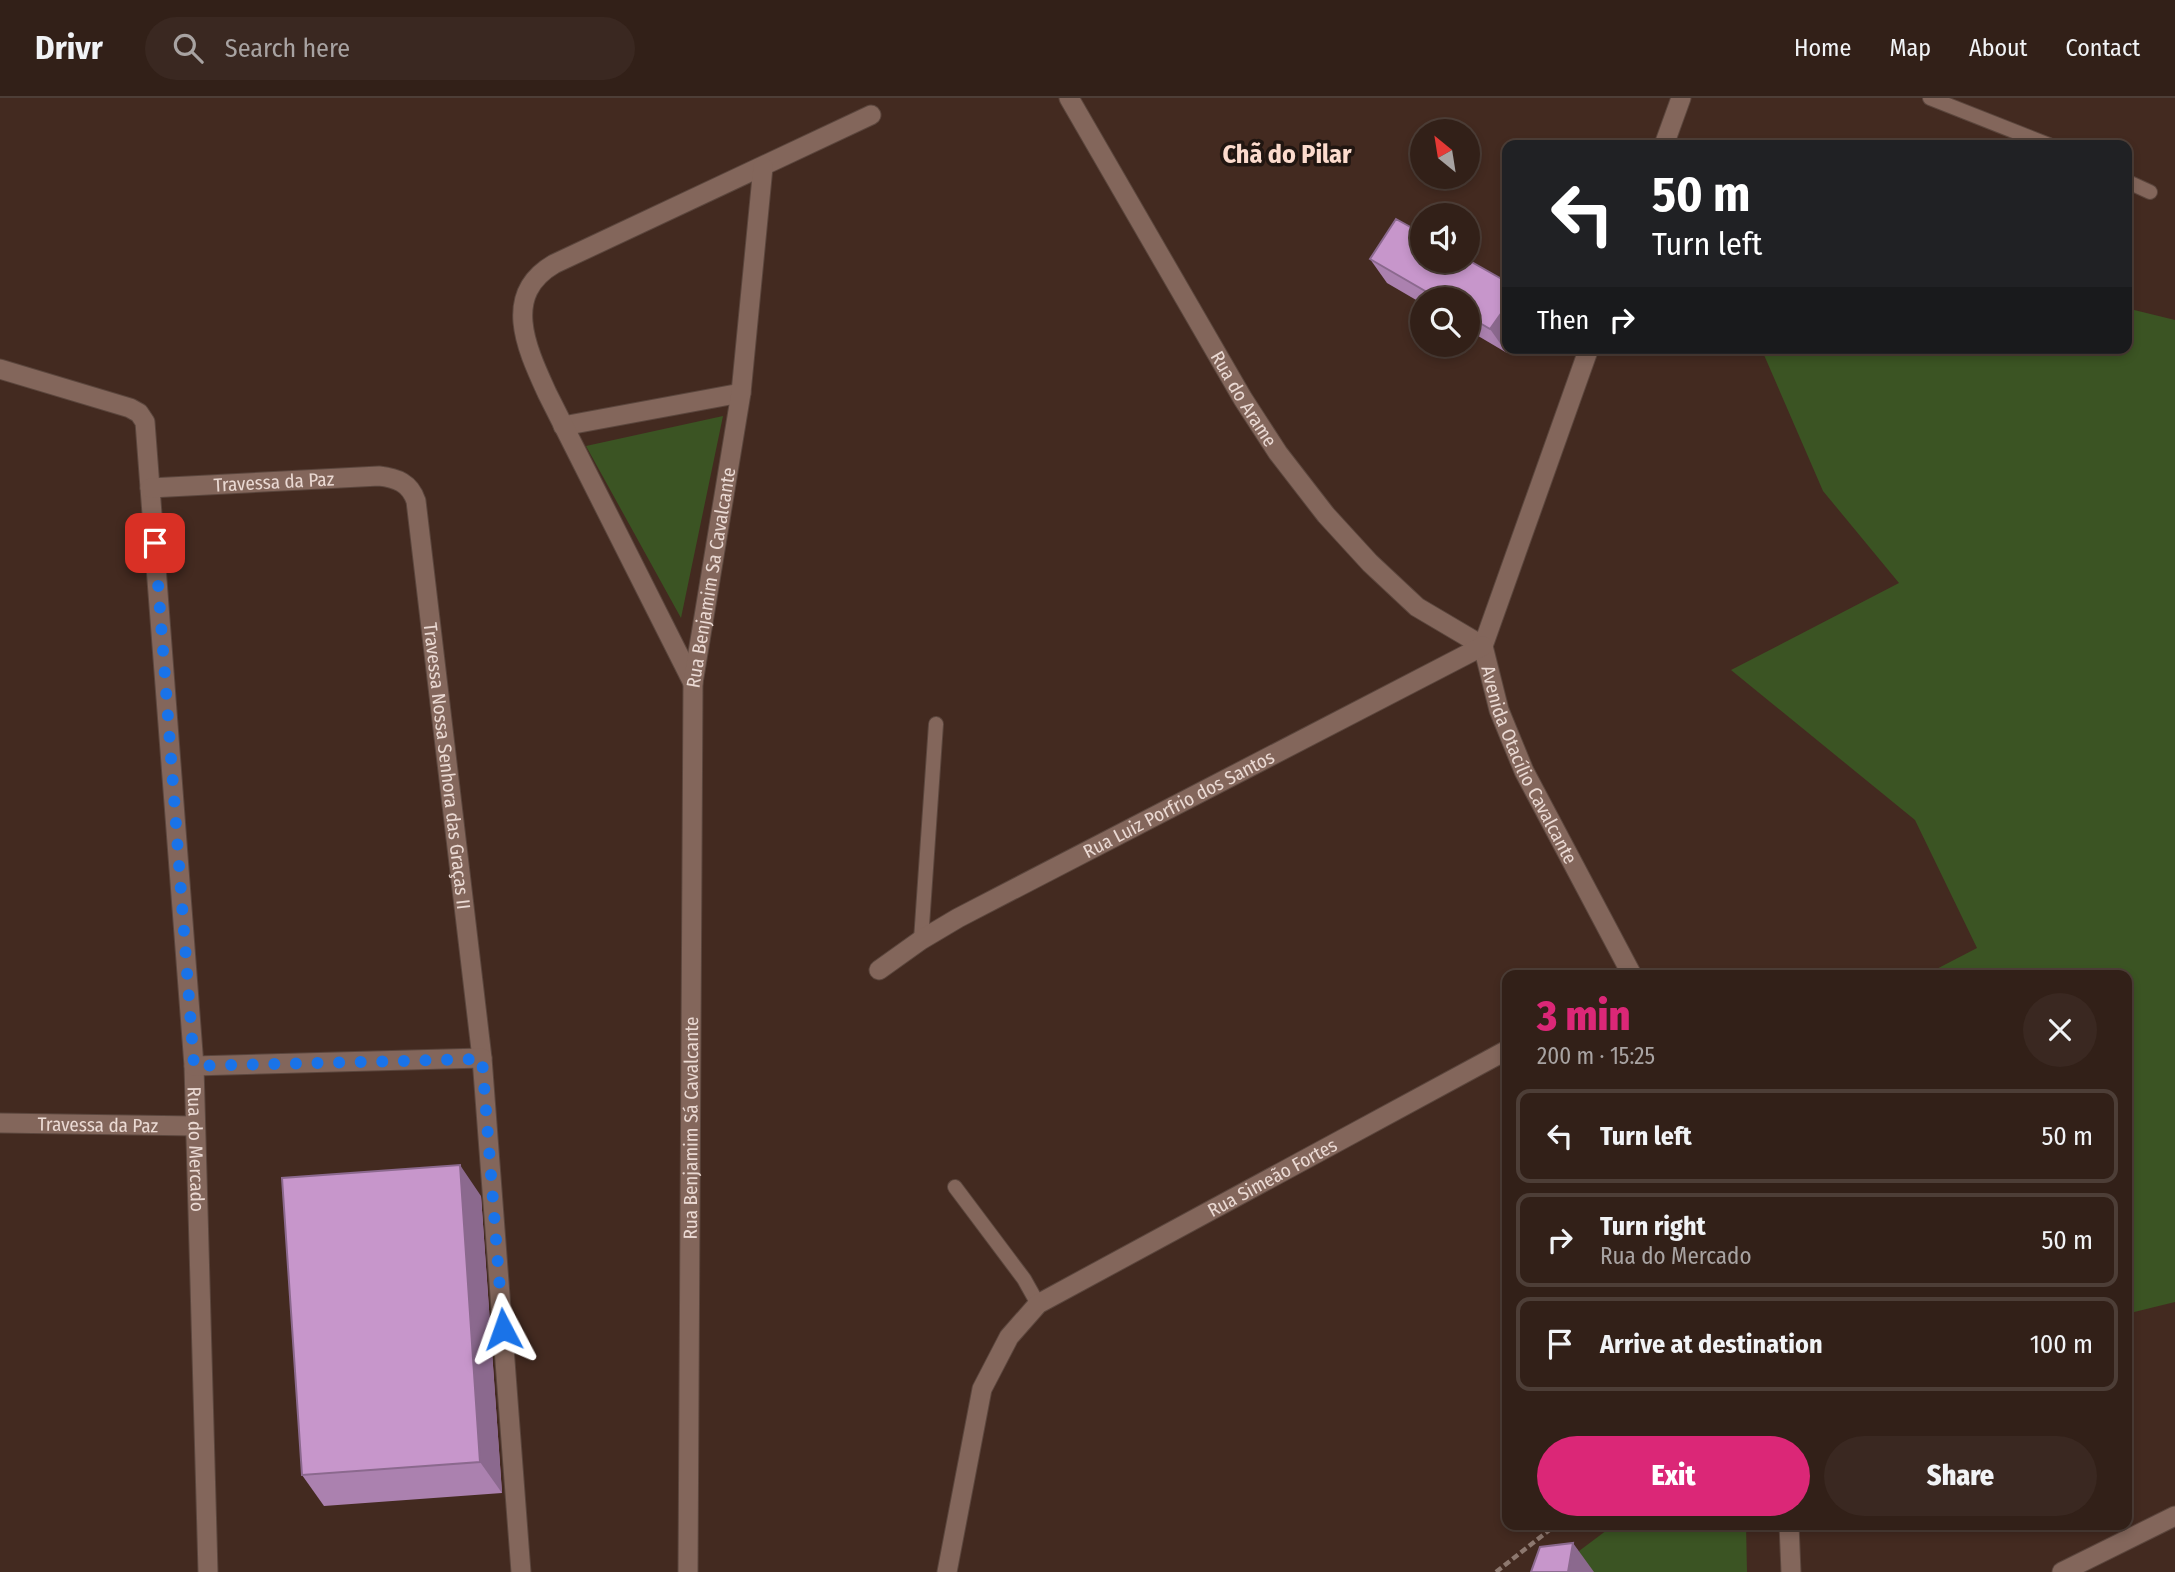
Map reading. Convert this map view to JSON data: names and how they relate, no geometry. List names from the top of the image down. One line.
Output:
{"streets":{"street":["Rua do Arame","Travessa da Paz","Rua Benjamim Sa Cavalcante","Avenida Otacílio Cavalcante","Travessa Nossa Senhora das Graças II","Rua Luiz Porfrio dos Santos","Rua Benjamim Sá Cavalcante","Rua do Mercado","Rua Simeão Fortes"]},"crossings":[["Rua do Arame","Avenida Otacílio Cavalcante"],["Rua do Arame","Rua Luiz Porfrio dos Santos"],["Travessa da Paz","Travessa Nossa Senhora das Graças II"],["Travessa da Paz","Rua do Mercado"],["Rua Benjamim Sa Cavalcante","Rua Benjamim Sá Cavalcante"],["Avenida Otacílio Cavalcante","Rua Luiz Porfrio dos Santos"]],"districts":["Chã do Pilar"],"north":"top left","page":{"header":"Drivr","search":"Search here","nav":["Home","Map","About","Contact"],"turn":["50 m","Turn left"],"then":"Then","heading":["3 min","200 m · 15:25"],"list":[{"name":"Turn left","value":"50 m"},{"name":"Turn right","note":"Rua do Mercado","value":"50 m"},{"name":"Arrive at destination","value":"100 m"}],"buttons":["Exit","Share"]}}
